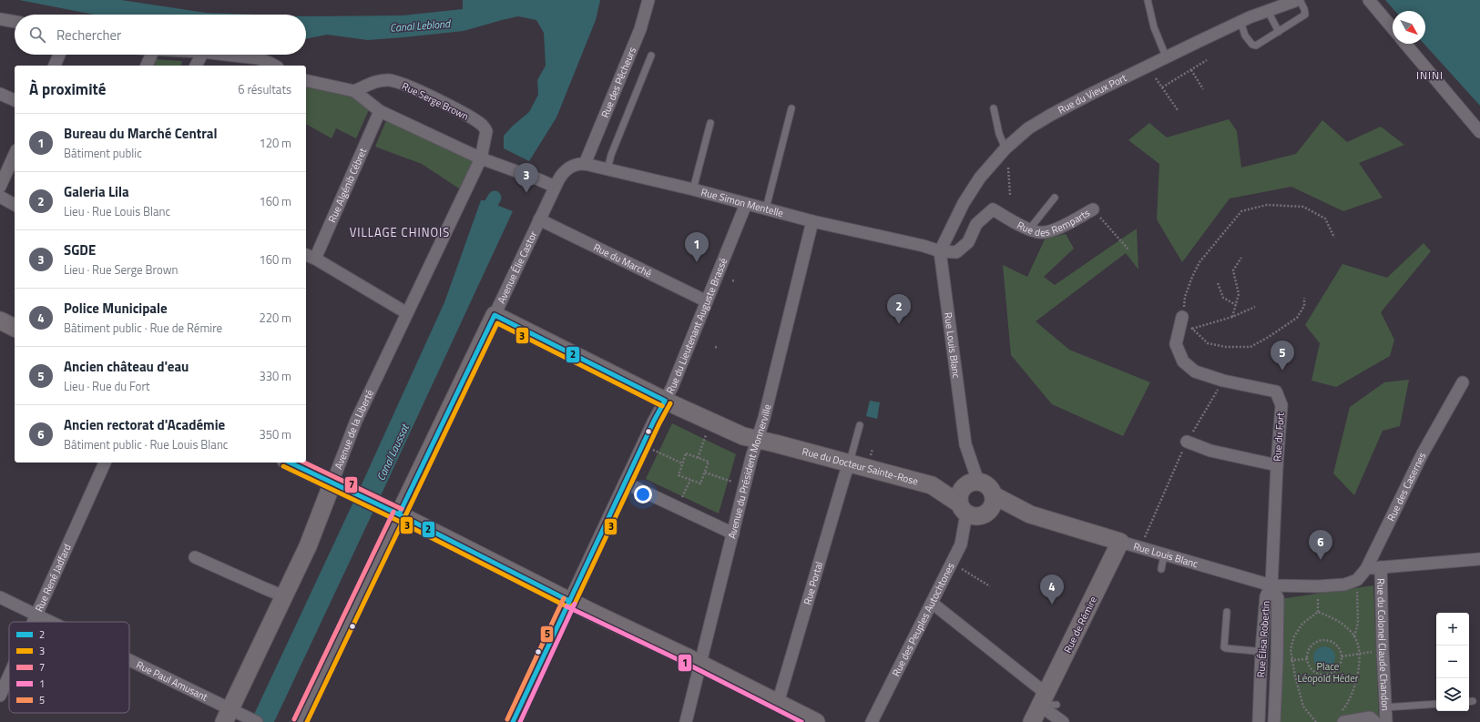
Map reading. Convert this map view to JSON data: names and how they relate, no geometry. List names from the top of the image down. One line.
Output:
{"streets":{"street":["Rue des Pêcheurs","Rue du Vieux Port","Rue Serge Brown","Rue Algénib Cébret","Rue Simon Mentelle","Rue des Remparts","Rue du Marché","Avenue Élie Castor","Rue du Lieutenant Auguste Brassé","Rue Louis Blanc","Avenue de la Liberté","Rue du Fort","Rue du Docteur Sainte-Rose","Avenue du Président Monnerville","Rue des Casernes","Rue René Jadfard","Rue Portal","Rue des Peuples Autochtones","Rue de Rémire","Rue Élisa Robertin","Rue du Colonel Claude Chandon","Rue Paul Amusant"]},"crossings":[["Rue des Pêcheurs","Rue Simon Mentelle"],["Rue du Vieux Port","Rue Simon Mentelle"],["Rue du Vieux Port","Rue des Remparts"],["Rue du Vieux Port","Rue Louis Blanc"],["Rue Serge Brown","Avenue de la Liberté"],["Rue Simon Mentelle","Rue des Remparts"],["Rue Simon Mentelle","Rue du Lieutenant Auguste Brassé"],["Rue Simon Mentelle","Rue Louis Blanc"],["Rue Simon Mentelle","Avenue du Président Monnerville"],["Rue des Remparts","Rue Louis Blanc"],["Rue du Marché","Avenue Élie Castor"],["Rue du Marché","Rue du Lieutenant Auguste Brassé"],["Avenue Élie Castor","Rue du Docteur Sainte-Rose"],["Rue du Lieutenant Auguste Brassé","Rue du Docteur Sainte-Rose"],["Rue Louis Blanc","Rue du Fort"],["Rue Louis Blanc","Rue du Docteur Sainte-Rose"],["Rue Louis Blanc","Rue des Casernes"],["Rue Louis Blanc","Rue des Peuples Autochtones"],["Rue Louis Blanc","Rue de Rémire"],["Rue Louis Blanc","Rue Élisa Robertin"],["Avenue de la Liberté","Rue Paul Amusant"],["Rue du Fort","Rue Élisa Robertin"],["Rue du Docteur Sainte-Rose","Avenue du Président Monnerville"],["Rue du Docteur Sainte-Rose","Rue Portal"],["Rue du Docteur Sainte-Rose","Rue des Peuples Autochtones"],["Rue René Jadfard","Rue Paul Amusant"]],"districts":["ININI","VILLAGE CHINOIS"],"water":["Canal Leblond","Canal Laussat"],"parks":["Place Léopold Héder"],"lines":["transit line 2","transit line 3","transit line 7","transit line 5","transit line 1"],"legend":["2","3","7","1","5"],"north":"bottom right","page":{"search":"Rechercher","heading":["À proximité","6 résultats"],"list":[{"mark":"1","name":"Bureau du Marché Central","note":"Bâtiment public","value":"120 m"},{"mark":"2","name":"Galeria Lila","note":"Lieu · Rue Louis Blanc","value":"160 m"},{"mark":"3","name":"SGDE","note":"Lieu · Rue Serge Brown","value":"160 m"},{"mark":"4","name":"Police Municipale","note":"Bâtiment public · Rue de Rémire","value":"220 m"},{"mark":"5","name":"Ancien château d'eau","note":"Lieu · Rue du Fort","value":"330 m"},{"mark":"6","name":"Ancien rectorat d'Académie","note":"Bâtiment public · Rue Louis Blanc","value":"350 m"}],"pins":["3","1","2","5","6","4"],"map_buttons":["+","−"]}}
